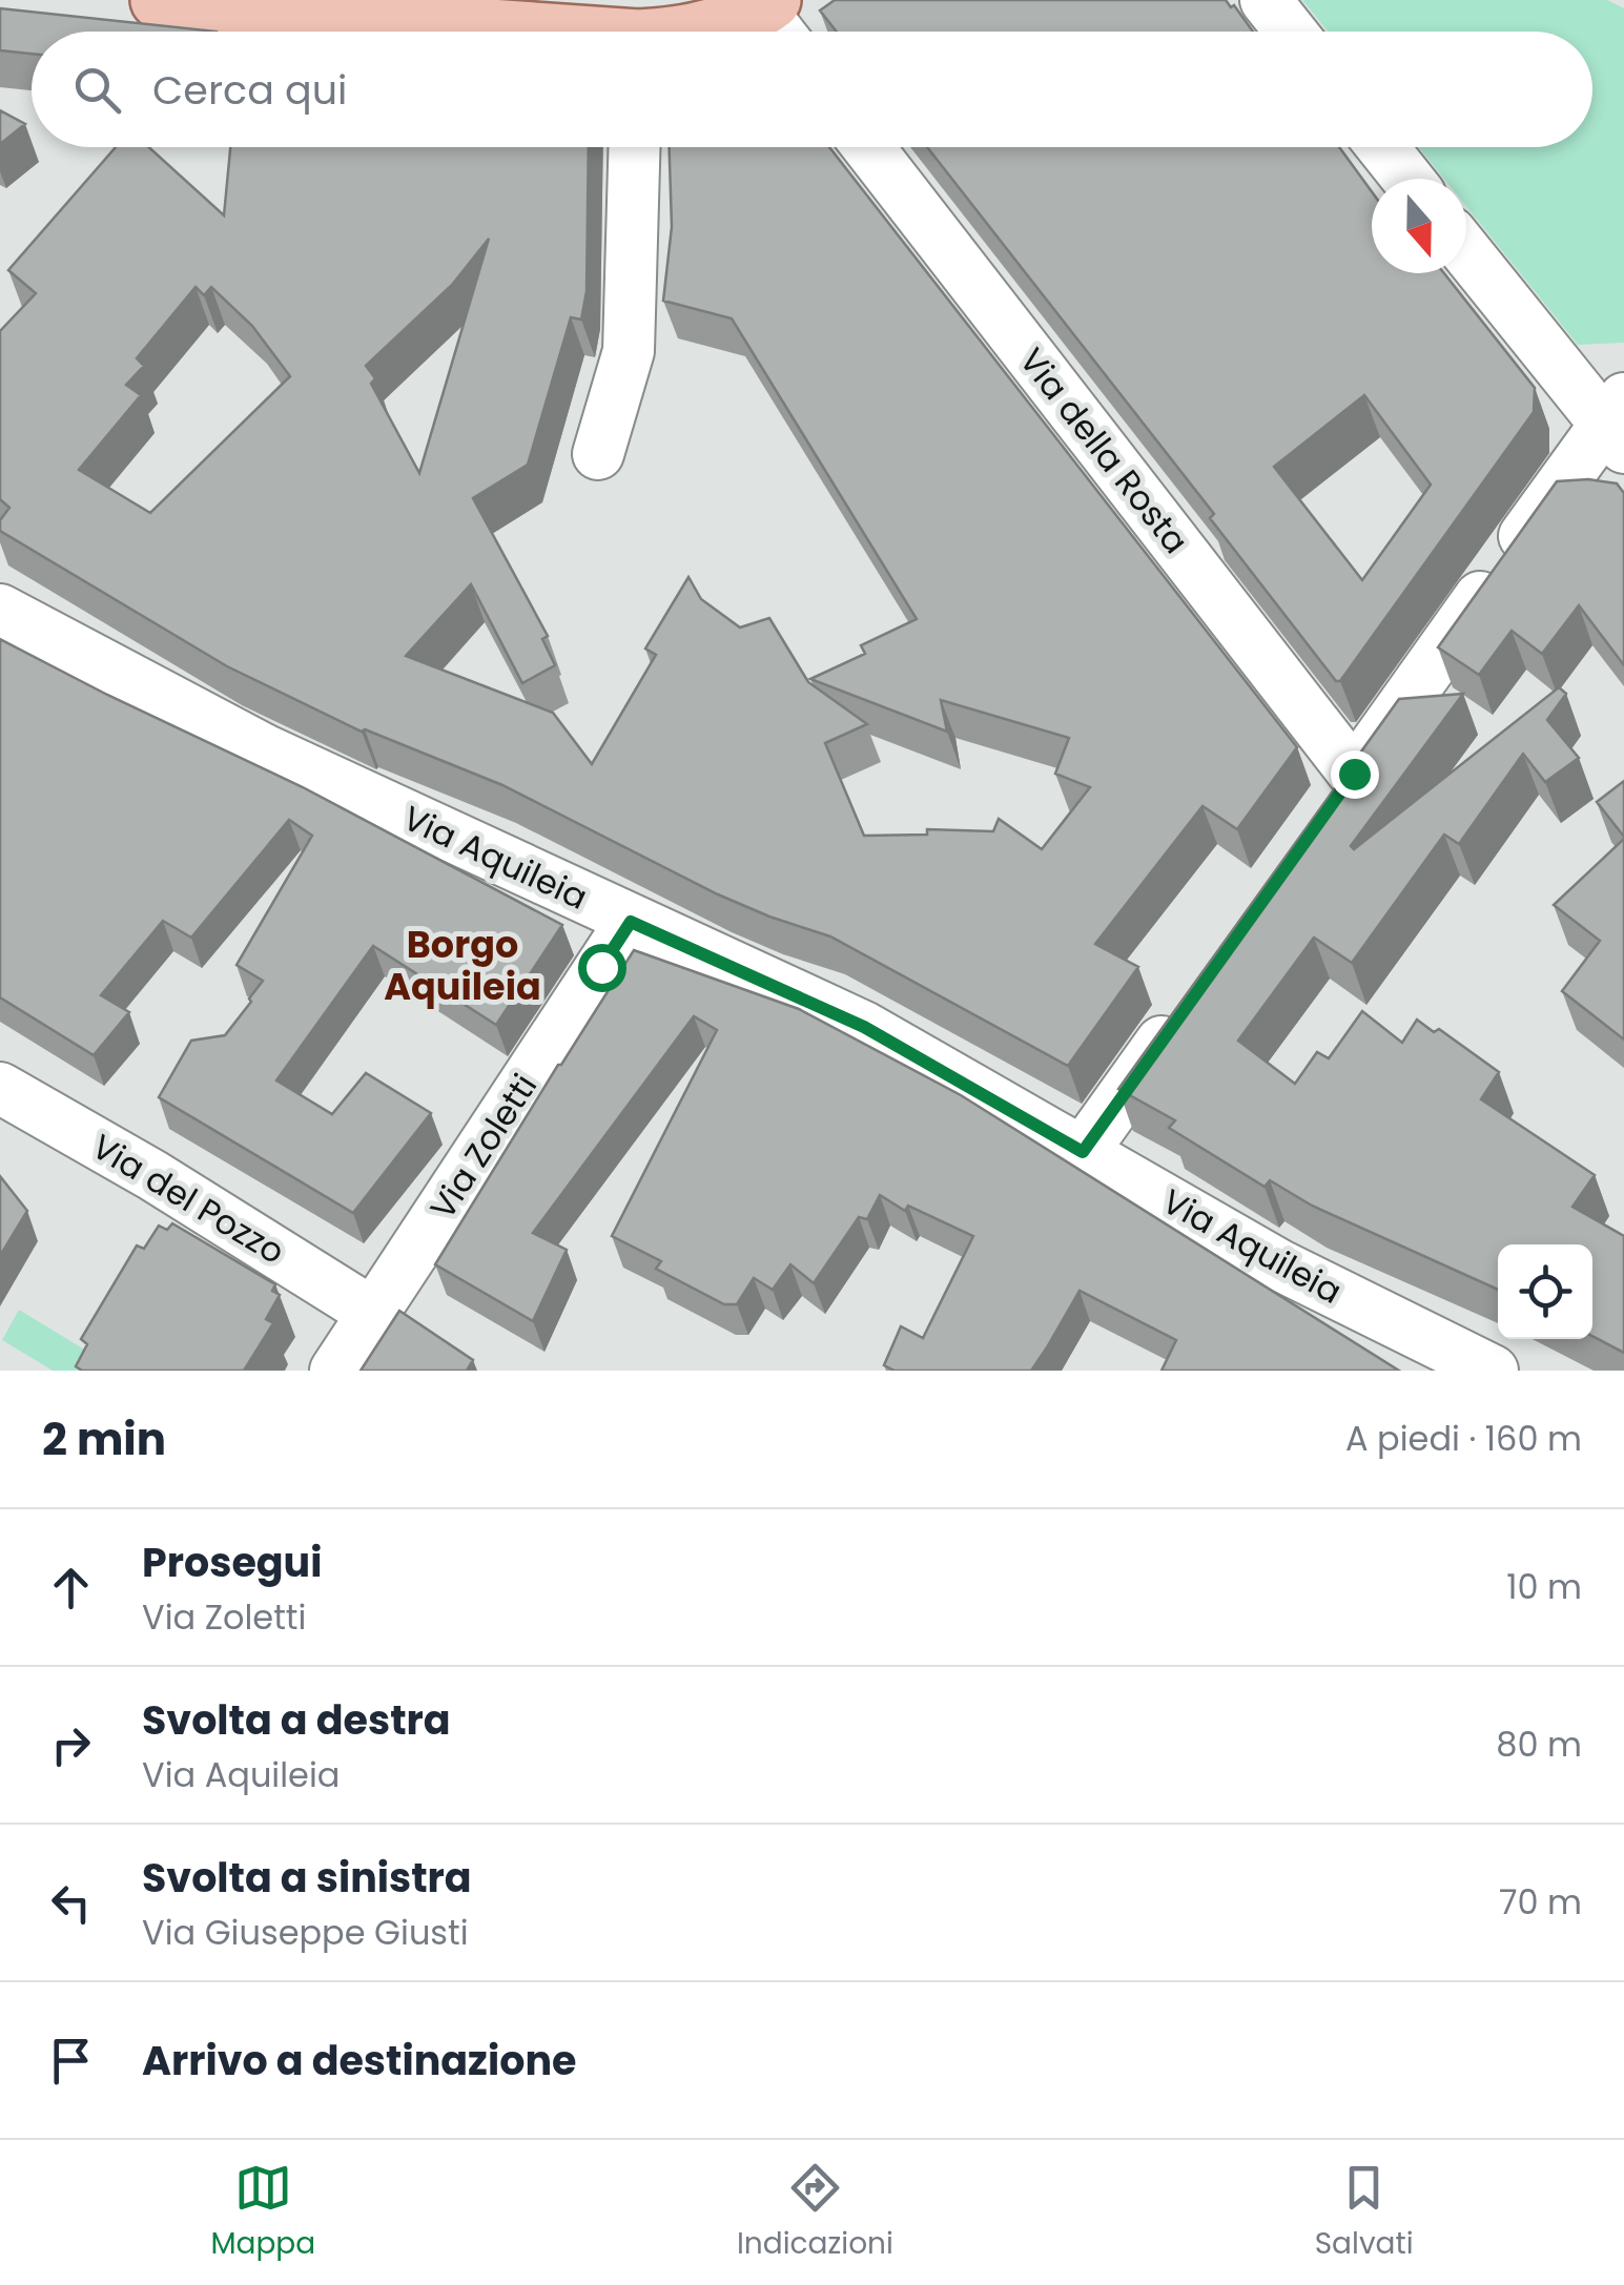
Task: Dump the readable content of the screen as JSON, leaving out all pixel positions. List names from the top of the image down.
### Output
{
  "streets": {
    "street": [
      "Via della Rosta",
      "Via Aquileia",
      "Via Zoletti",
      "Via del Pozzo"
    ]
  },
  "crossings": [
    ["Via Aquileia", "Via Zoletti"],
    ["Via Zoletti", "Via del Pozzo"]
  ],
  "districts": ["Borgo Aquileia"],
  "north": "bottom",
  "page": {
    "search": "Cerca qui",
    "heading": ["2 min", "A piedi · 160 m"],
    "list": [
      ["Prosegui", "Via Zoletti", "10 m"],
      ["Svolta a destra", "Via Aquileia", "80 m"],
      ["Svolta a sinistra", "Via Giuseppe Giusti", "70 m"],
      "Arrivo a destinazione"
    ],
    "nav": ["Mappa", "Indicazioni", "Salvati"]
  }
}
